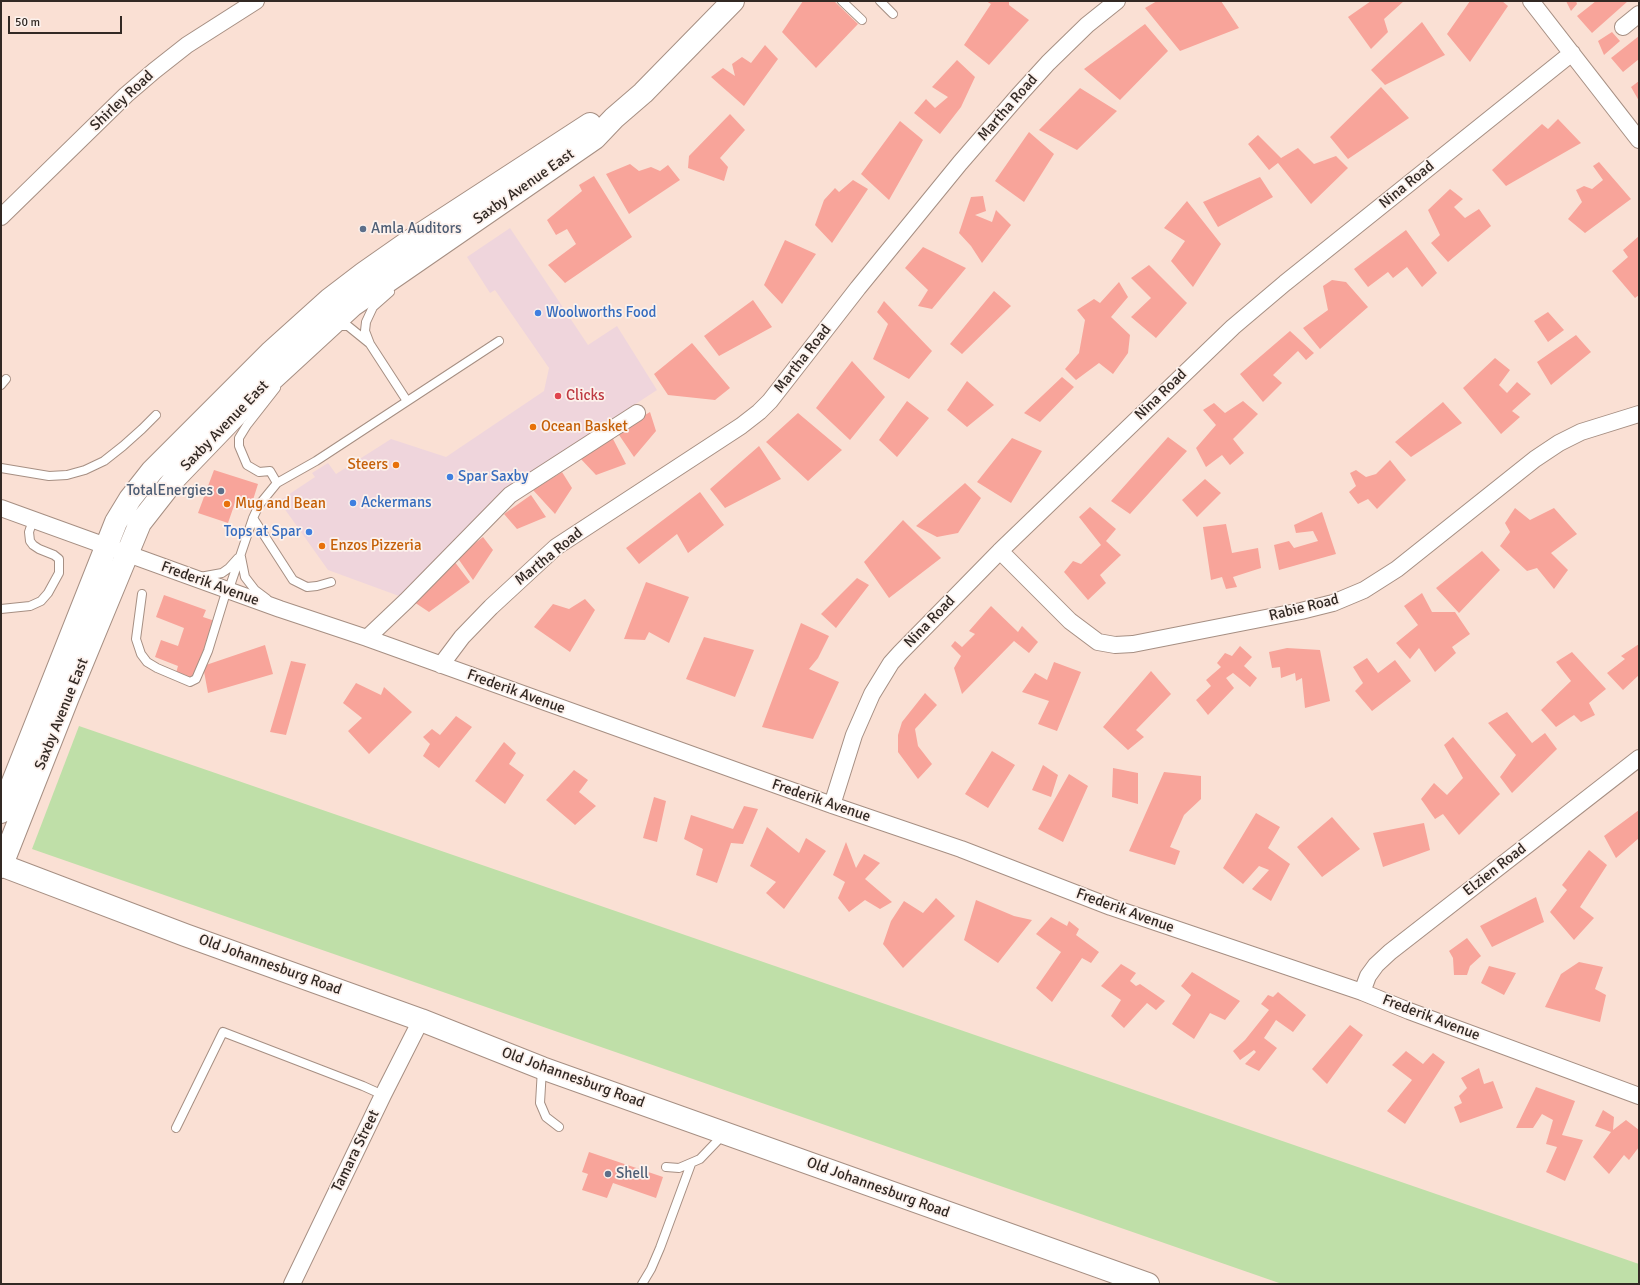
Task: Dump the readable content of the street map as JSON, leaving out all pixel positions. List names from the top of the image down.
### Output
{
  "streets": {
    "street": [
      "Shirley Road",
      "Martha Road",
      "Nina Road",
      "Saxby Avenue East",
      "Frederik Avenue",
      "Rabie Road",
      "Elzien Road",
      "Old Johannesburg Road",
      "Tamara Street"
    ]
  },
  "crossings": [
    ["Martha Road", "Frederik Avenue"],
    ["Nina Road", "Frederik Avenue"],
    ["Nina Road", "Rabie Road"],
    ["Saxby Avenue East", "Frederik Avenue"],
    ["Saxby Avenue East", "Old Johannesburg Road"],
    ["Frederik Avenue", "Elzien Road"],
    ["Old Johannesburg Road", "Tamara Street"]
  ],
  "places": [
    "Amla Auditors",
    "Woolworths Food",
    "Clicks",
    "Ocean Basket",
    "Steers",
    "Spar Saxby",
    "TotalEnergies",
    "Ackermans",
    "Mug and Bean",
    "Tops at Spar",
    "Enzos Pizzeria",
    "Shell"
  ],
  "scale_bar": "50 m"
}
